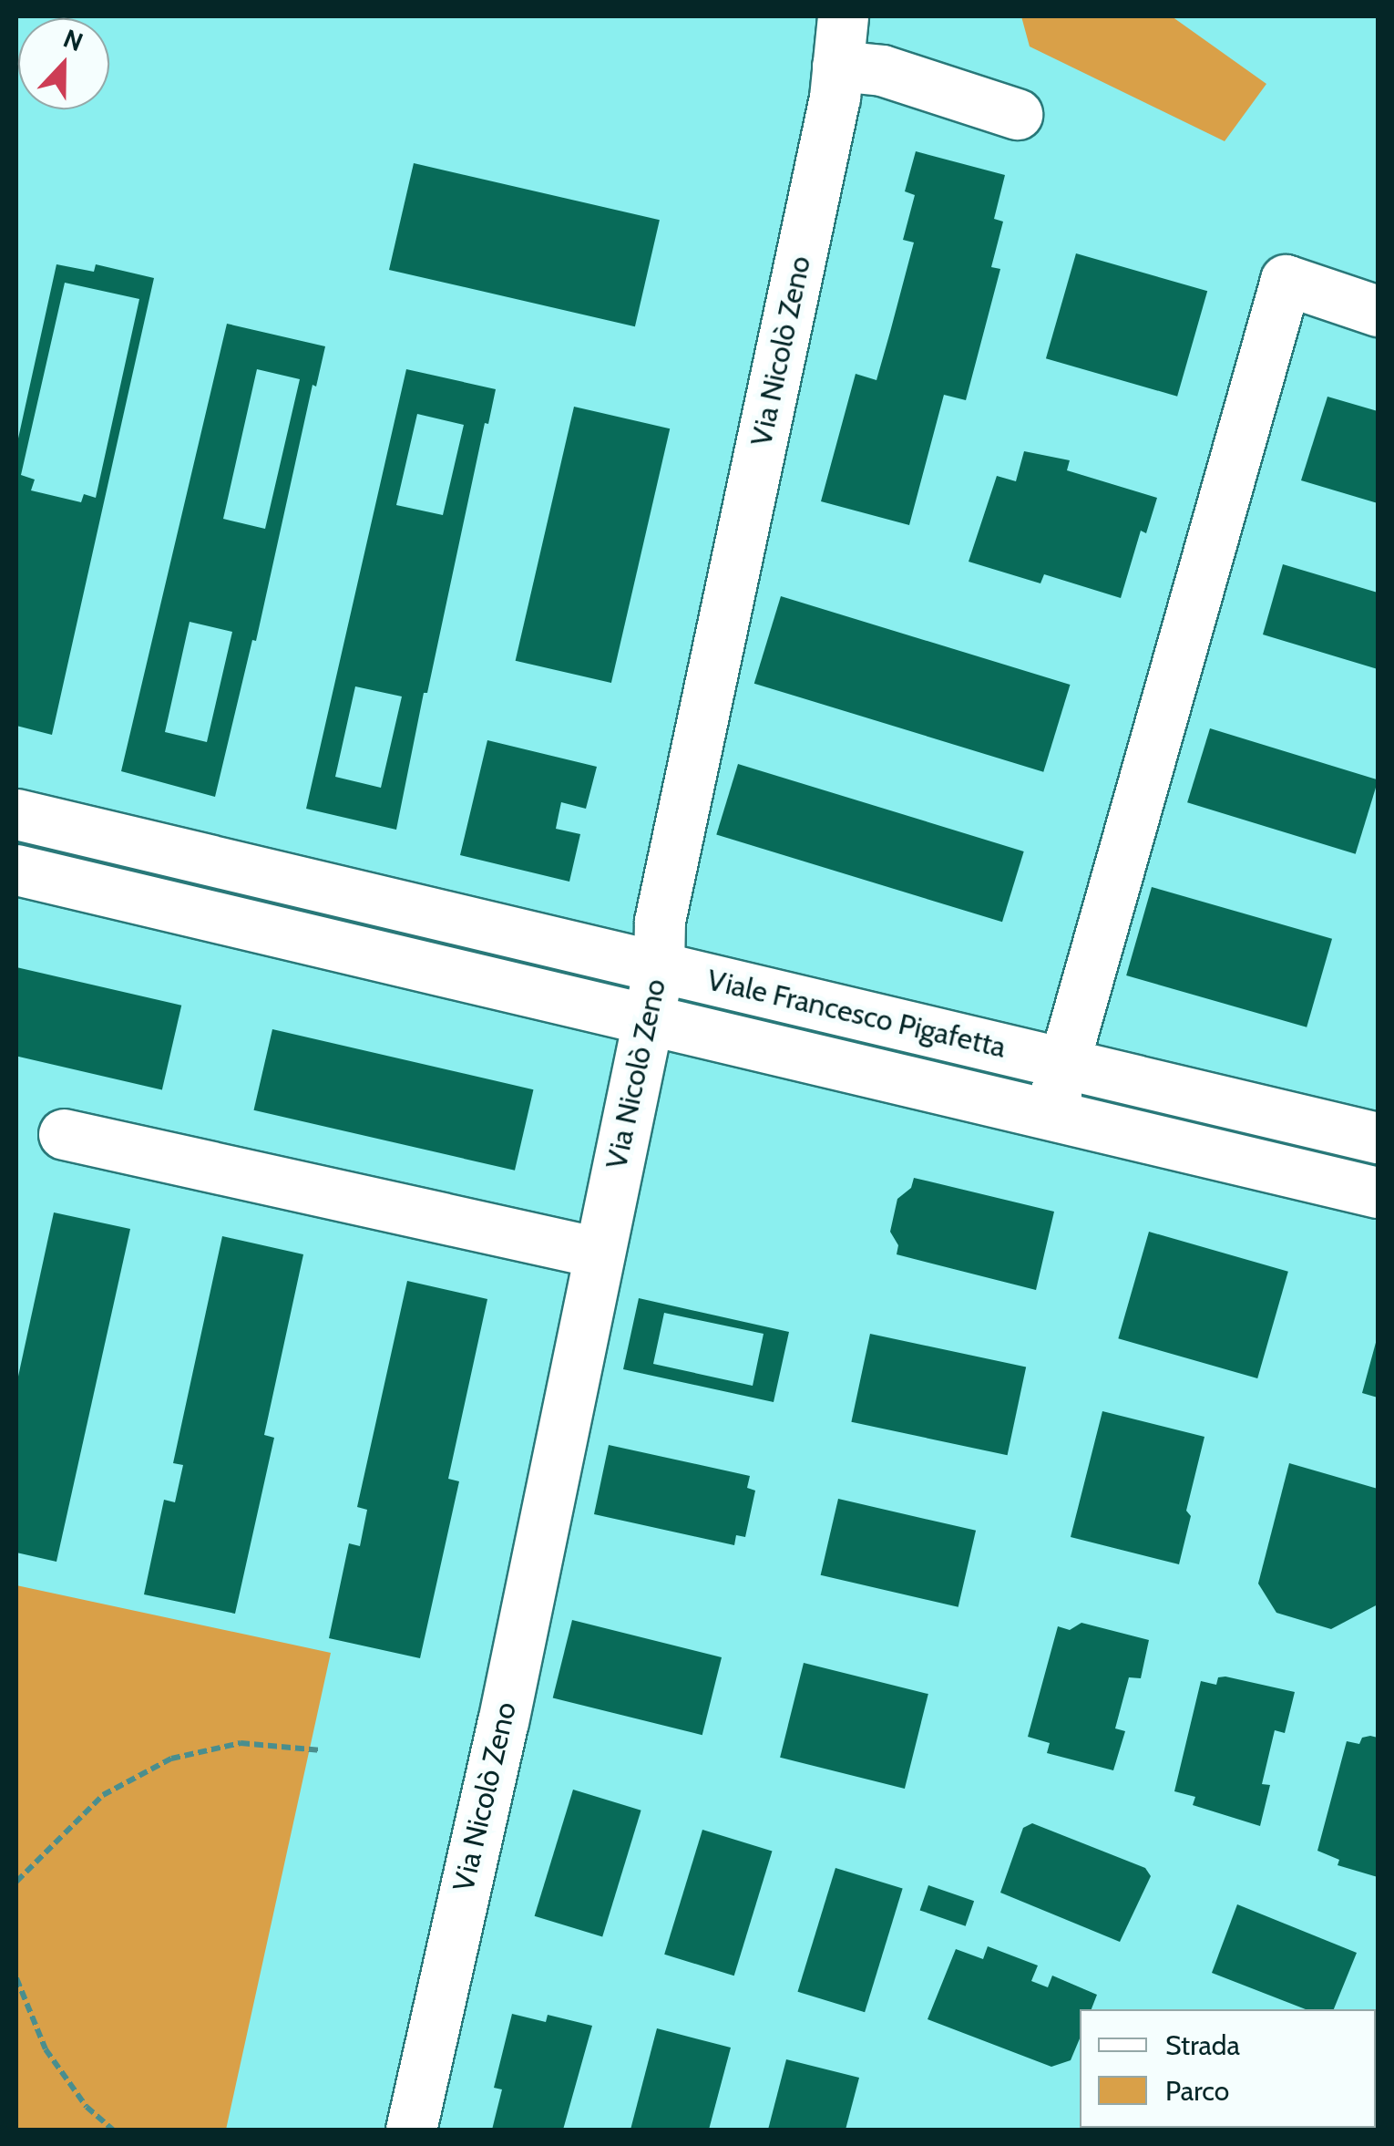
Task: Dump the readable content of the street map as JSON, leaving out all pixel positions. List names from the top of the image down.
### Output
{
  "streets": {
    "street": ["Via Nicolò Zeno", "Viale Francesco Pigafetta"]
  },
  "crossings": [
    ["Via Nicolò Zeno", "Viale Francesco Pigafetta"]
  ],
  "legend": ["Strada", "Parco"],
  "north": "top"
}
